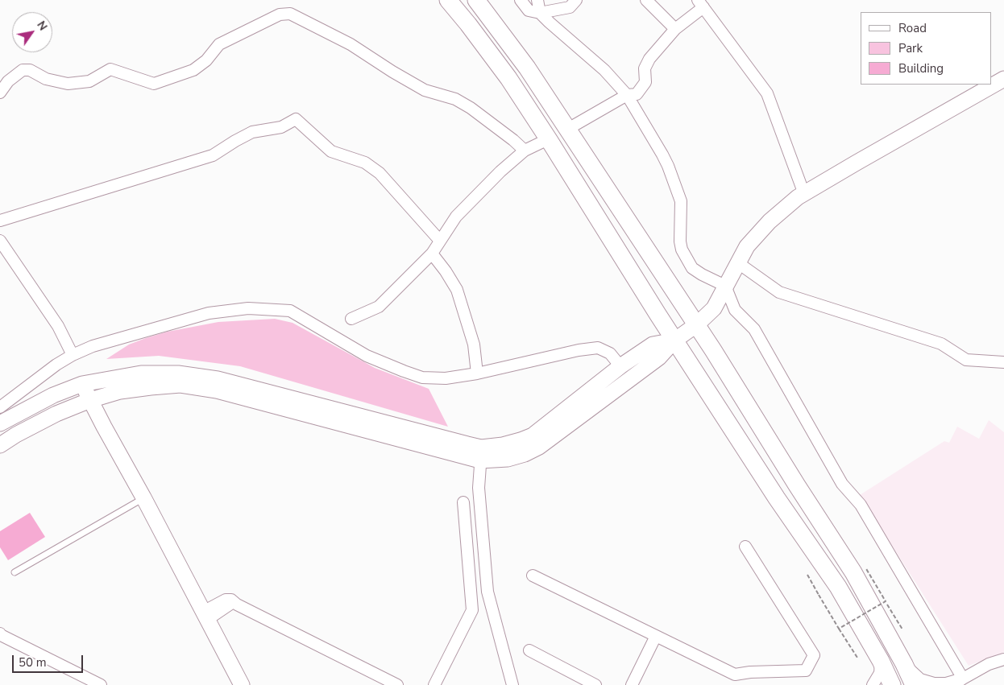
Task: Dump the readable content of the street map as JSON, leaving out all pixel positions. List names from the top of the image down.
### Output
{
  "legend": ["Road", "Park", "Building"],
  "scale_bar": "50 m",
  "north": "top right"
}
